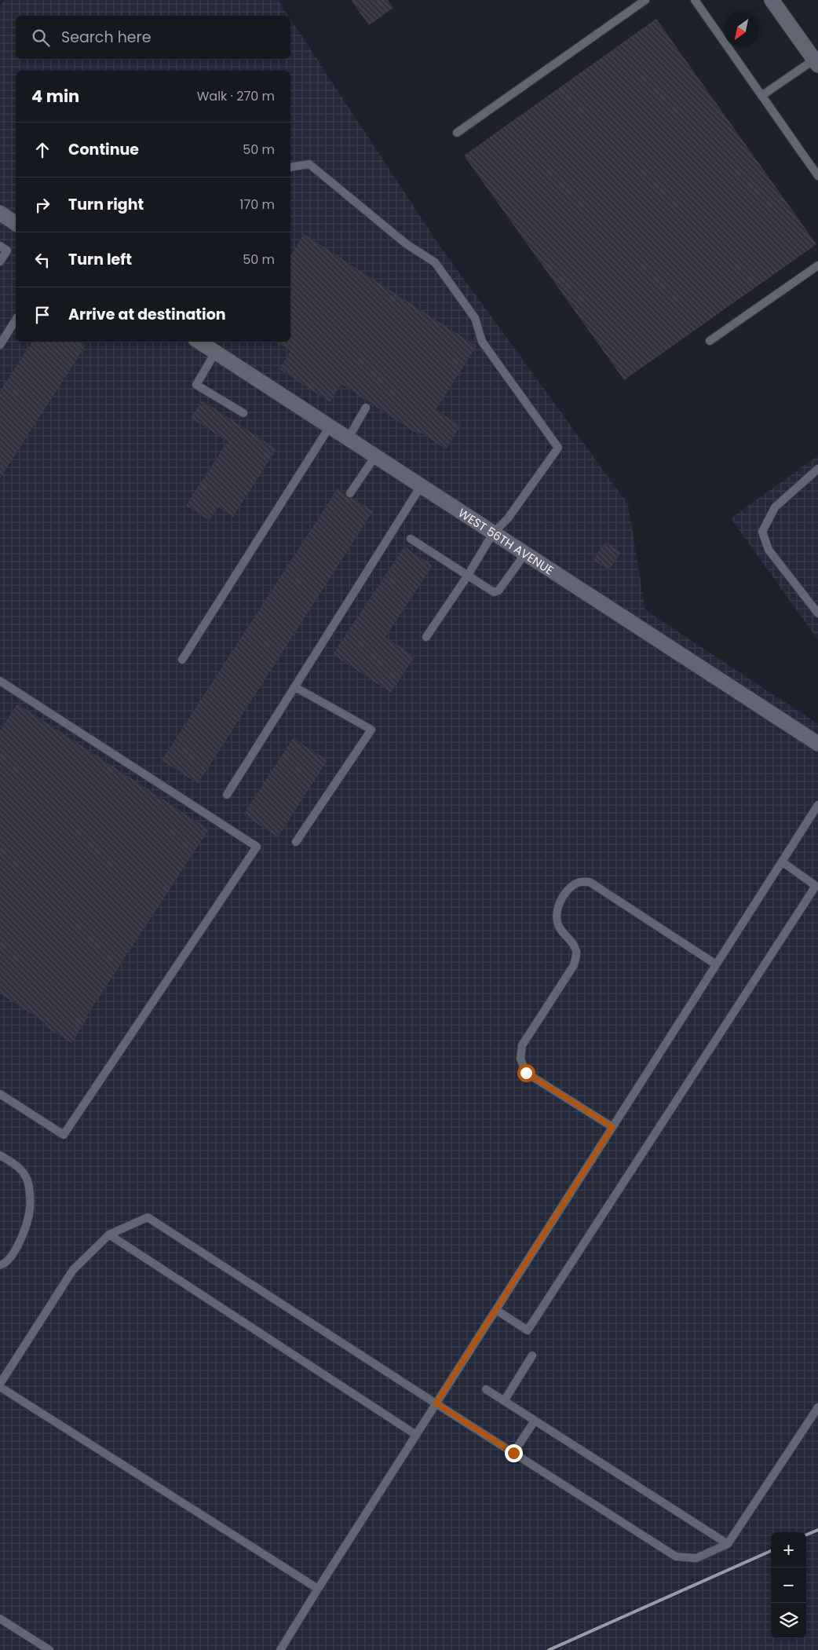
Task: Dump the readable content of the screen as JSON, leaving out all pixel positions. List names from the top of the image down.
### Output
{
  "streets": {
    "street": ["WEST 56TH AVENUE"]
  },
  "north": "bottom left",
  "page": {
    "search": "Search here",
    "heading": ["4 min", "Walk · 270 m"],
    "list": [
      ["Continue", "50 m"],
      ["Turn right", "170 m"],
      ["Turn left", "50 m"],
      "Arrive at destination"
    ],
    "map_buttons": ["+", "−"]
  }
}
